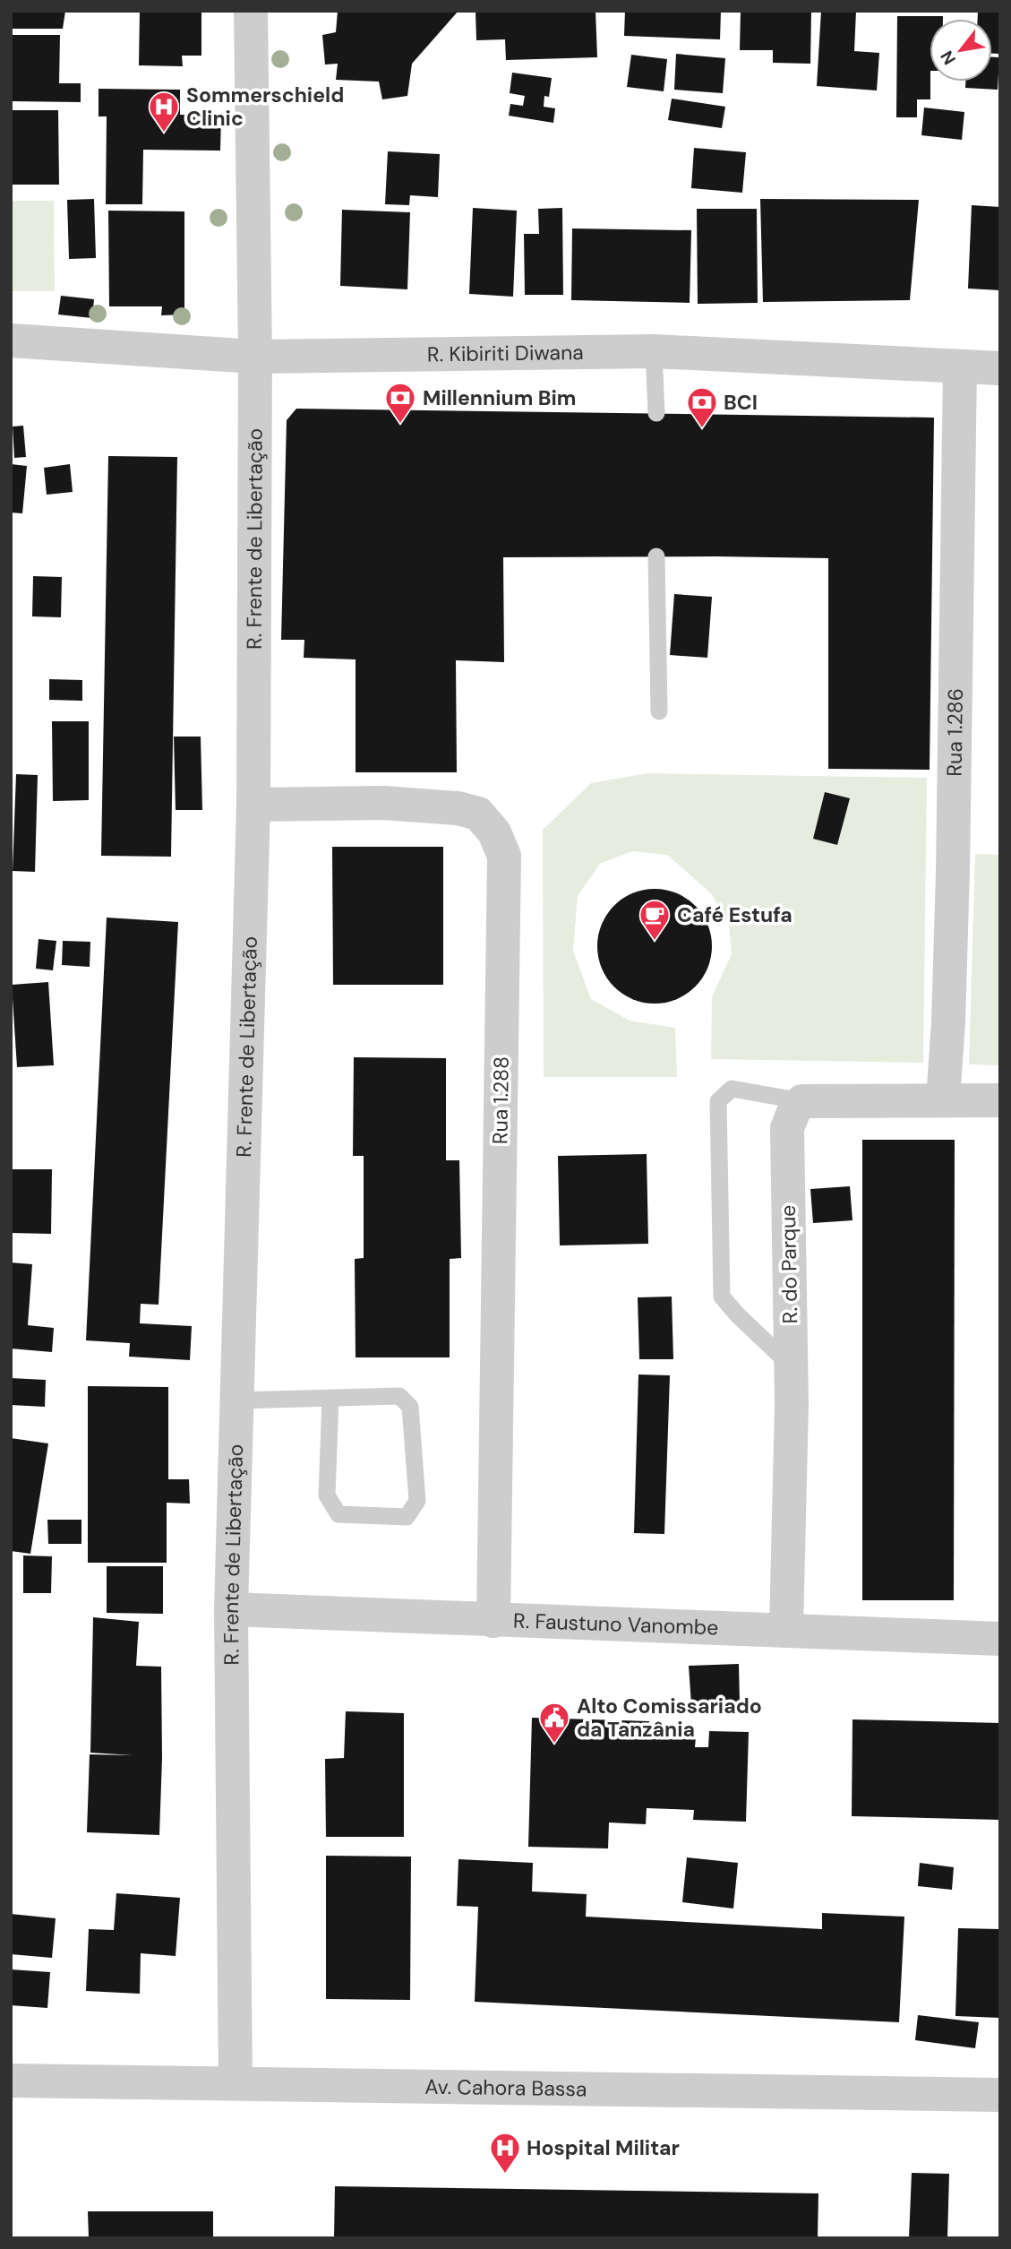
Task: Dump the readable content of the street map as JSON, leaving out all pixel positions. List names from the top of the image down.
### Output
{
  "streets": {
    "street": [
      "R. Kibiriti Diwana",
      "R. Frente de Libertação",
      "Rua 1.286",
      "Rua 1.288",
      "R. do Parque",
      "R. Faustuno Vanombe",
      "Av. Cahora Bassa"
    ]
  },
  "crossings": [
    ["R. Kibiriti Diwana", "R. Frente de Libertação"],
    ["R. Kibiriti Diwana", "Rua 1.286"],
    ["R. Frente de Libertação", "Rua 1.288"],
    ["R. Frente de Libertação", "R. Faustuno Vanombe"],
    ["R. Frente de Libertação", "Av. Cahora Bassa"],
    ["Rua 1.288", "R. Faustuno Vanombe"],
    ["R. do Parque", "R. Faustuno Vanombe"]
  ],
  "places": {
    "hospital": ["Sommerschield Clinic", "Hospital Militar"],
    "bank": ["Millennium Bim", "BCI"],
    "cafe": ["Café Estufa"],
    "public building": ["Alto Comissariado da Tanzânia"]
  },
  "north": "bottom left"
}
